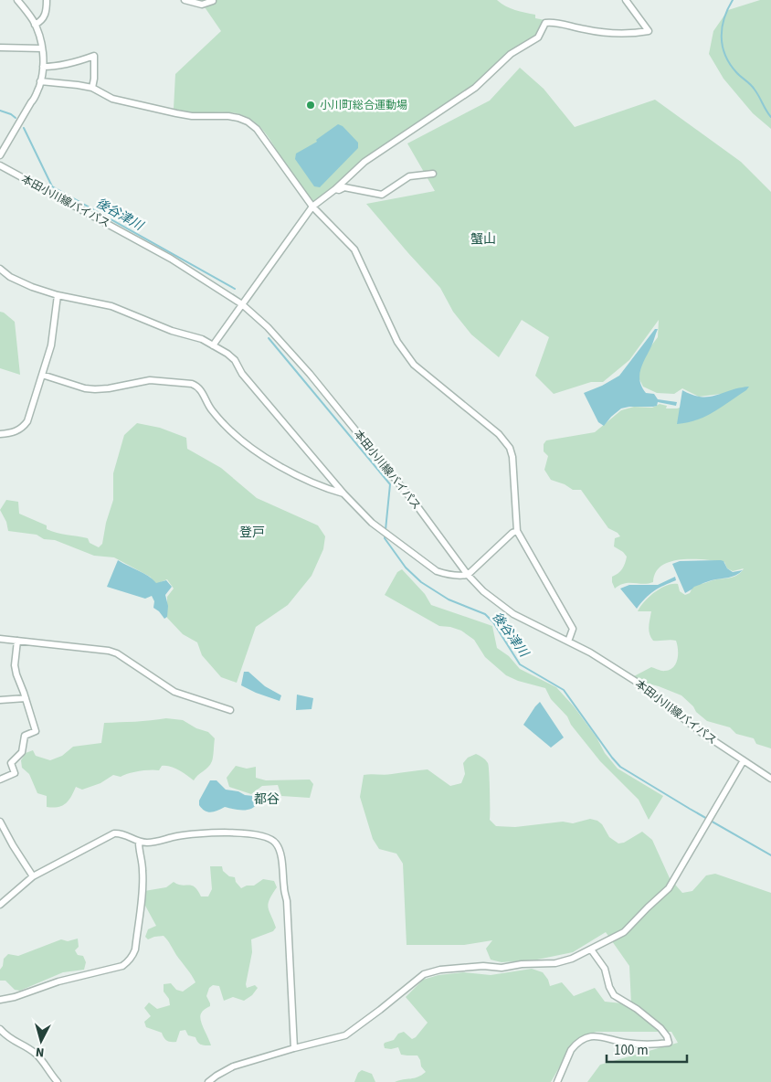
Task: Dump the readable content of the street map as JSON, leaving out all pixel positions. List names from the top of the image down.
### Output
{
  "streets": {
    "street": ["本田小川線バイパス"]
  },
  "districts": ["蟹山", "登戸", "都谷"],
  "water": ["後谷津川"],
  "places": ["小川町総合運動場"],
  "scale_bar": "100 m",
  "north": "bottom"
}
